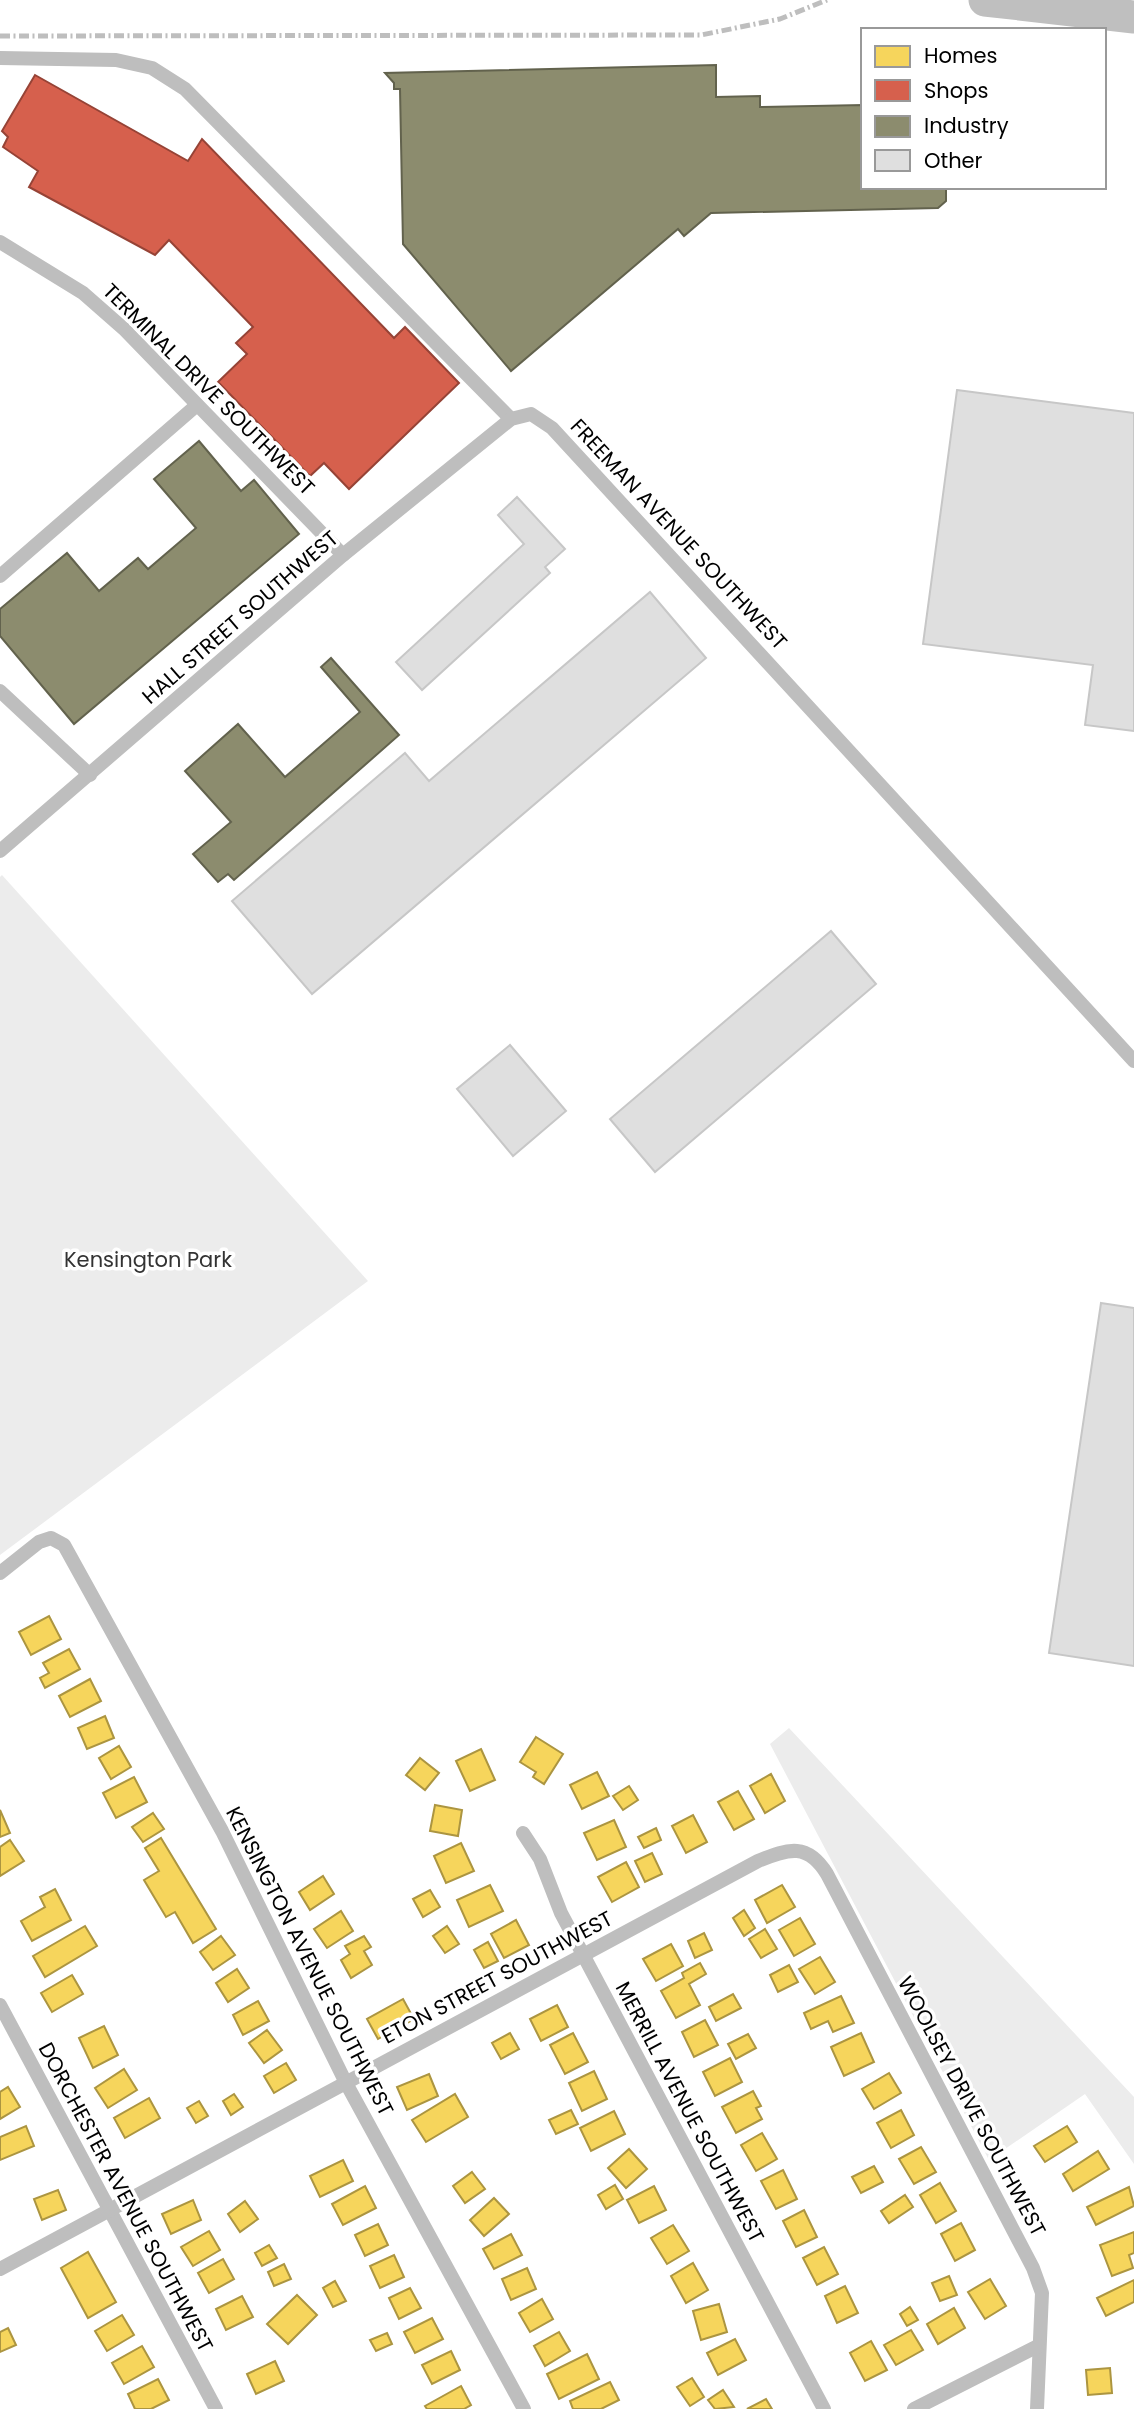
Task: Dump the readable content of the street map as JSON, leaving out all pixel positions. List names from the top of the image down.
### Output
{
  "streets": {
    "street": [
      "TERMINAL DRIVE SOUTHWEST",
      "FREEMAN AVENUE SOUTHWEST",
      "HALL STREET SOUTHWEST",
      "KENSINGTON AVENUE SOUTHWEST",
      "ETON STREET SOUTHWEST",
      "WOOLSEY DRIVE SOUTHWEST",
      "MERRILL AVENUE SOUTHWEST",
      "DORCHESTER AVENUE SOUTHWEST"
    ]
  },
  "crossings": [
    ["TERMINAL DRIVE SOUTHWEST", "HALL STREET SOUTHWEST"],
    ["FREEMAN AVENUE SOUTHWEST", "HALL STREET SOUTHWEST"],
    ["KENSINGTON AVENUE SOUTHWEST", "ETON STREET SOUTHWEST"],
    ["ETON STREET SOUTHWEST", "WOOLSEY DRIVE SOUTHWEST"],
    ["ETON STREET SOUTHWEST", "MERRILL AVENUE SOUTHWEST"],
    ["ETON STREET SOUTHWEST", "DORCHESTER AVENUE SOUTHWEST"]
  ],
  "parks": ["Kensington Park"],
  "legend": [
    "Homes",
    "Shops",
    "Industry",
    "Other"
  ]
}
